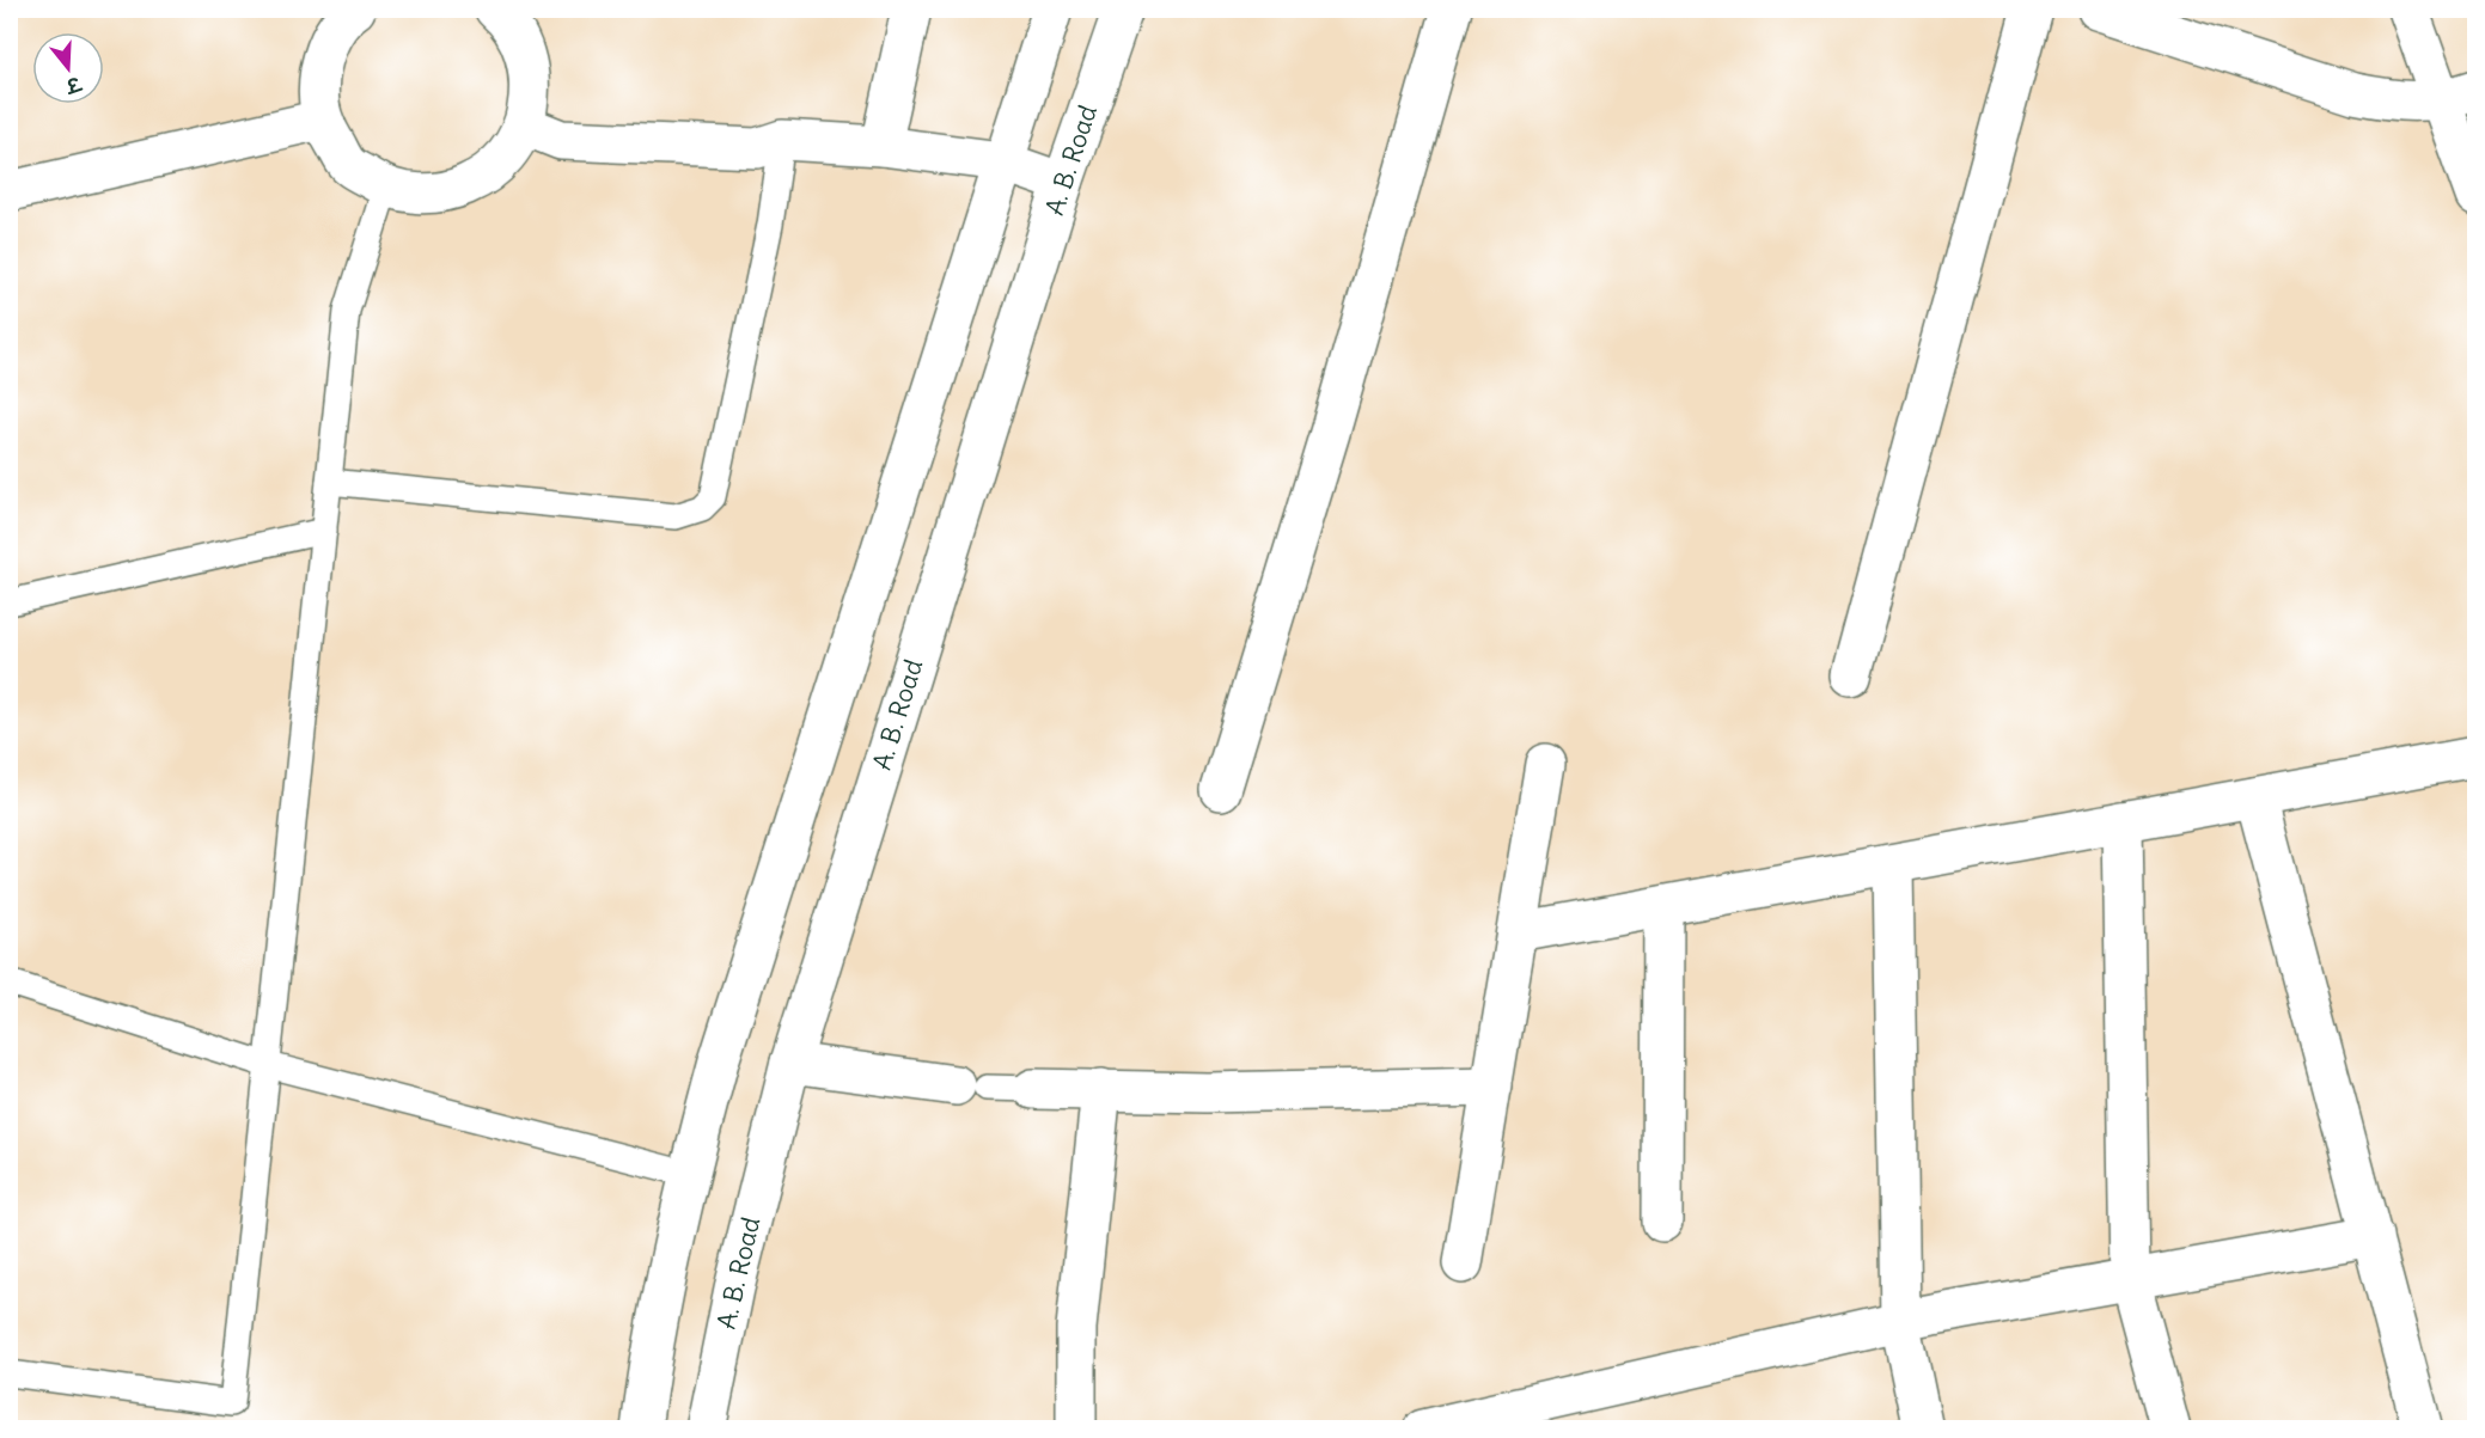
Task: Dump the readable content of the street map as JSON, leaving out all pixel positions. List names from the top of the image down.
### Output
{
  "streets": {
    "street": ["A. B. Road"]
  },
  "north": "bottom"
}
